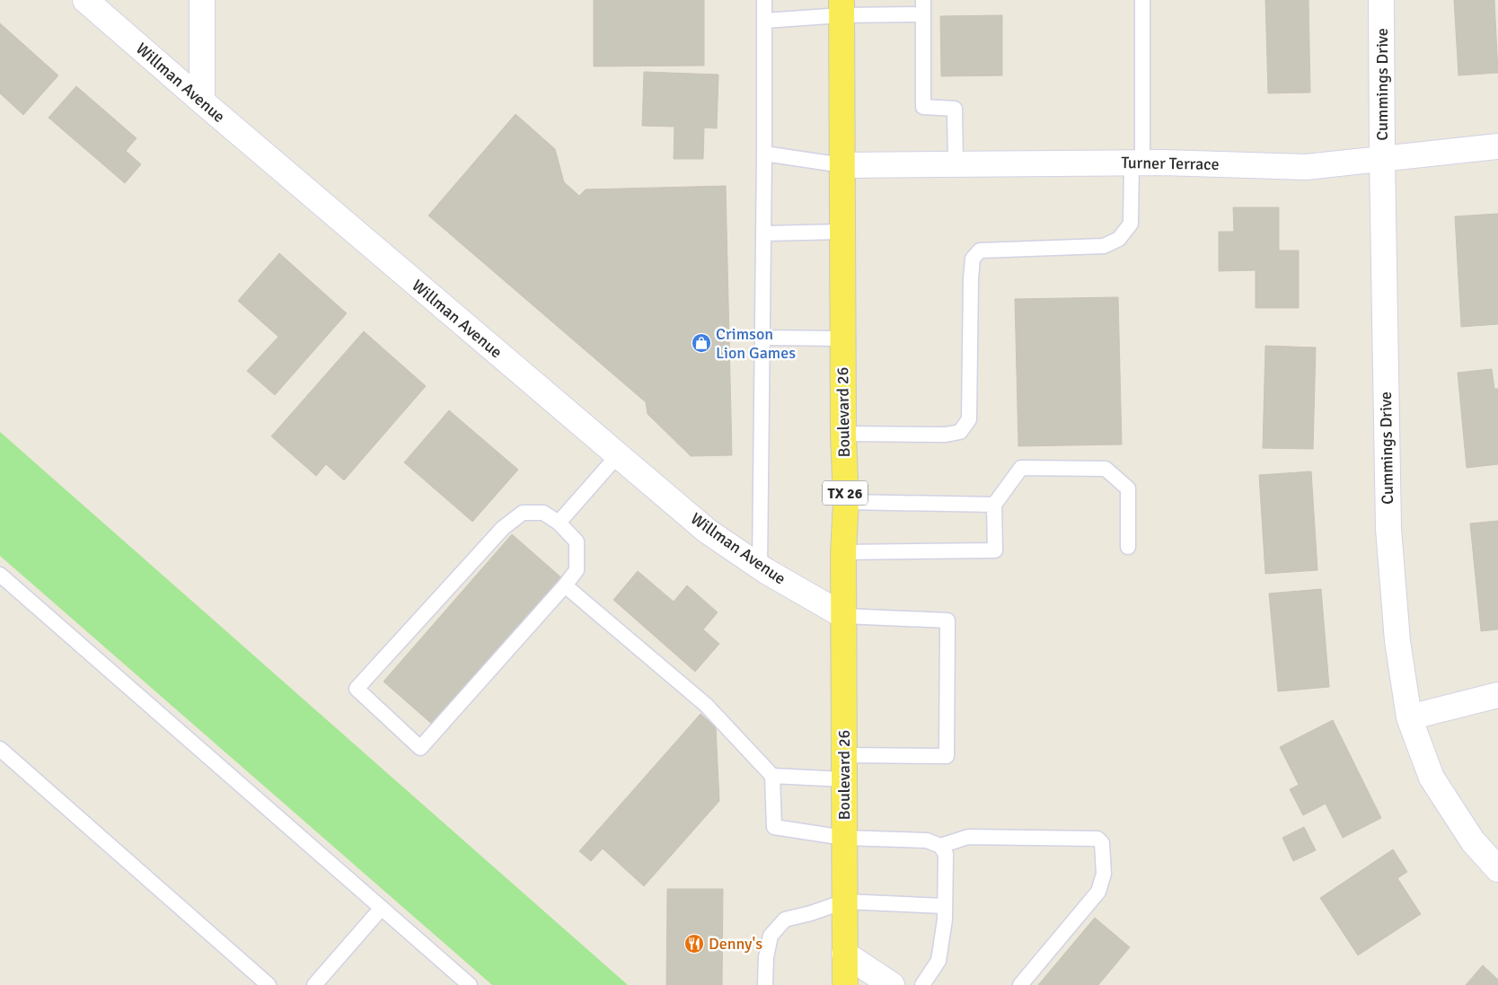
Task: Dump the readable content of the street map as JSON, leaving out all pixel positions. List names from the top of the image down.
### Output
{
  "streets": {
    "main road": ["Boulevard 26", "TX 26"],
    "street": ["Willman Avenue", "Cummings Drive", "Turner Terrace"]
  },
  "crossings": [
    ["Willman Avenue", "Boulevard 26"],
    ["Cummings Drive", "Turner Terrace"],
    ["Turner Terrace", "Boulevard 26"]
  ],
  "places": {
    "shop": ["Crimson Lion Games"],
    "restaurant": ["Denny's"]
  }
}
